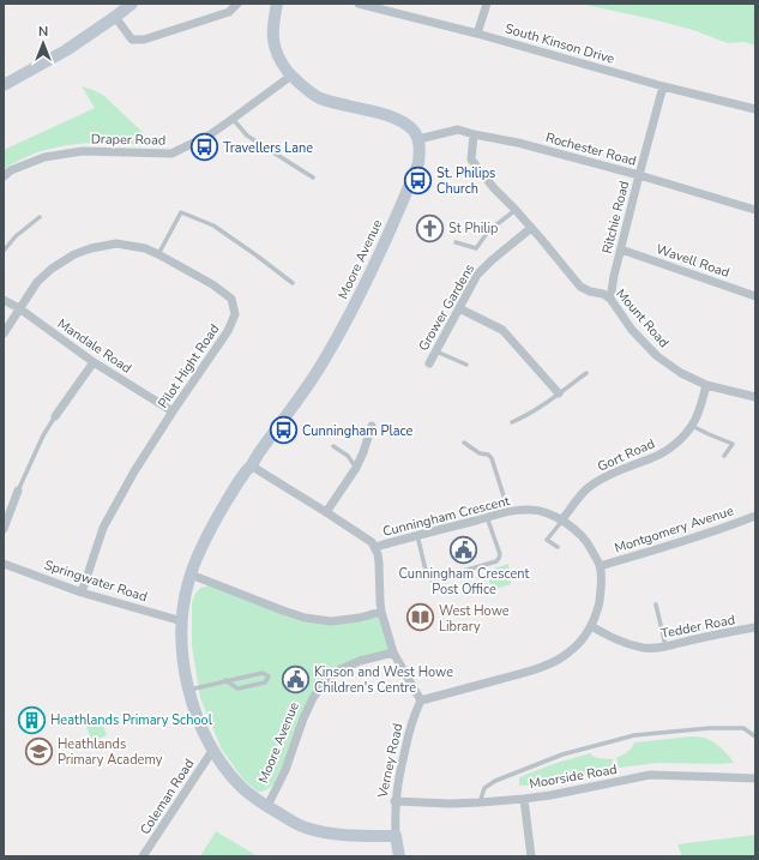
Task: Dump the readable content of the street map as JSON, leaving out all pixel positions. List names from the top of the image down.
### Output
{
  "streets": {
    "street": [
      "South Kinson Drive",
      "Draper Road",
      "Rochester Road",
      "Ritchie Road",
      "Moore Avenue",
      "Wavell Road",
      "Grower Gardens",
      "Mount Road",
      "Mandale Road",
      "Pilot Hight Road",
      "Gort Road",
      "Cunningham Crescent",
      "Montgomery Avenue",
      "Springwater Road",
      "Tedder Road",
      "Verney Road",
      "Moorside Road",
      "Coleman Road"
    ]
  },
  "crossings": [
    ["South Kinson Drive", "Ritchie Road"],
    ["Rochester Road", "Ritchie Road"],
    ["Rochester Road", "Moore Avenue"],
    ["Rochester Road", "Mount Road"],
    ["Ritchie Road", "Wavell Road"],
    ["Ritchie Road", "Mount Road"],
    ["Moore Avenue", "Cunningham Crescent"],
    ["Moore Avenue", "Springwater Road"],
    ["Moore Avenue", "Verney Road"],
    ["Moore Avenue", "Coleman Road"],
    ["Grower Gardens", "Mount Road"],
    ["Mount Road", "Gort Road"],
    ["Mandale Road", "Pilot Hight Road"],
    ["Pilot Hight Road", "Springwater Road"],
    ["Gort Road", "Cunningham Crescent"],
    ["Cunningham Crescent", "Montgomery Avenue"],
    ["Cunningham Crescent", "Tedder Road"],
    ["Cunningham Crescent", "Verney Road"],
    ["Verney Road", "Moorside Road"]
  ],
  "places": {
    "bus stop": ["Travellers Lane", "St. Philips Church", "Cunningham Place"],
    "church": ["St Philip"],
    "public building": ["Cunningham Crescent Post Office", "Kinson and West Howe Children's Centre"],
    "library": ["West Howe Library"],
    "building": ["Heathlands Primary School"],
    "school or university": ["Heathlands Primary Academy"]
  },
  "north": "top"
}
